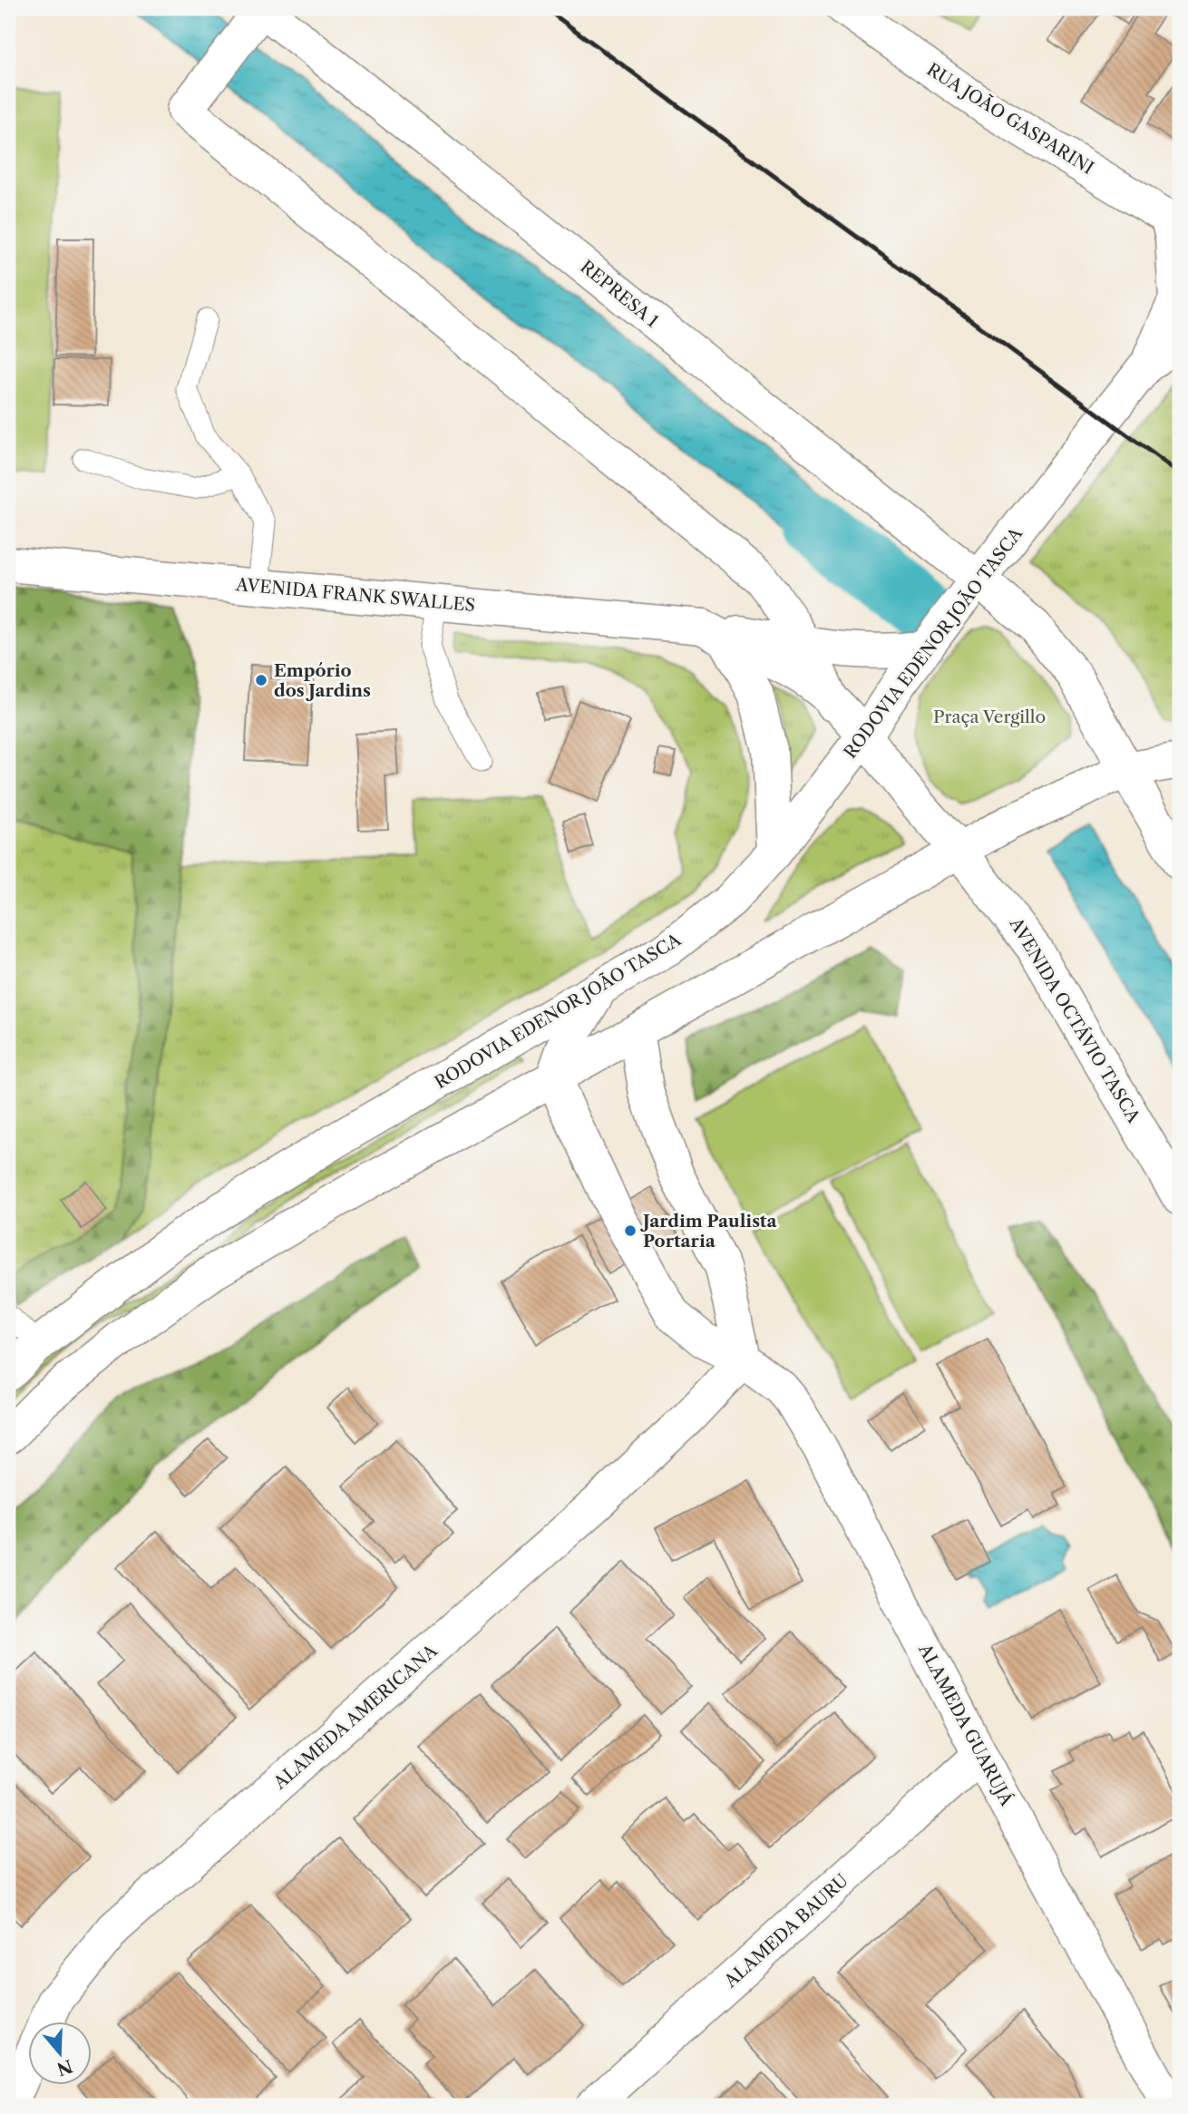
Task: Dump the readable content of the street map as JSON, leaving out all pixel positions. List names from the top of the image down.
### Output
{
  "streets": {
    "street": [
      "RUA JOÃO GASPARINI",
      "REPRESA 1",
      "AVENIDA FRANK SWALLES",
      "RODOVIA EDENOR JOÃO TASCA",
      "AVENIDA OCTÁVIO TASCA",
      "ALAMEDA AMERICANA",
      "ALAMEDA GUARUJÁ",
      "ALAMEDA BAURU"
    ]
  },
  "crossings": [
    ["REPRESA 1", "RODOVIA EDENOR JOÃO TASCA"],
    ["AVENIDA FRANK SWALLES", "AVENIDA OCTÁVIO TASCA"],
    ["RODOVIA EDENOR JOÃO TASCA", "AVENIDA OCTÁVIO TASCA"],
    ["ALAMEDA AMERICANA", "ALAMEDA GUARUJÁ"],
    ["ALAMEDA GUARUJÁ", "ALAMEDA BAURU"]
  ],
  "parks": ["Praça Vergillo"],
  "places": ["Empório dos Jardins", "Jardim Paulista Portaria"],
  "north": "bottom"
}
